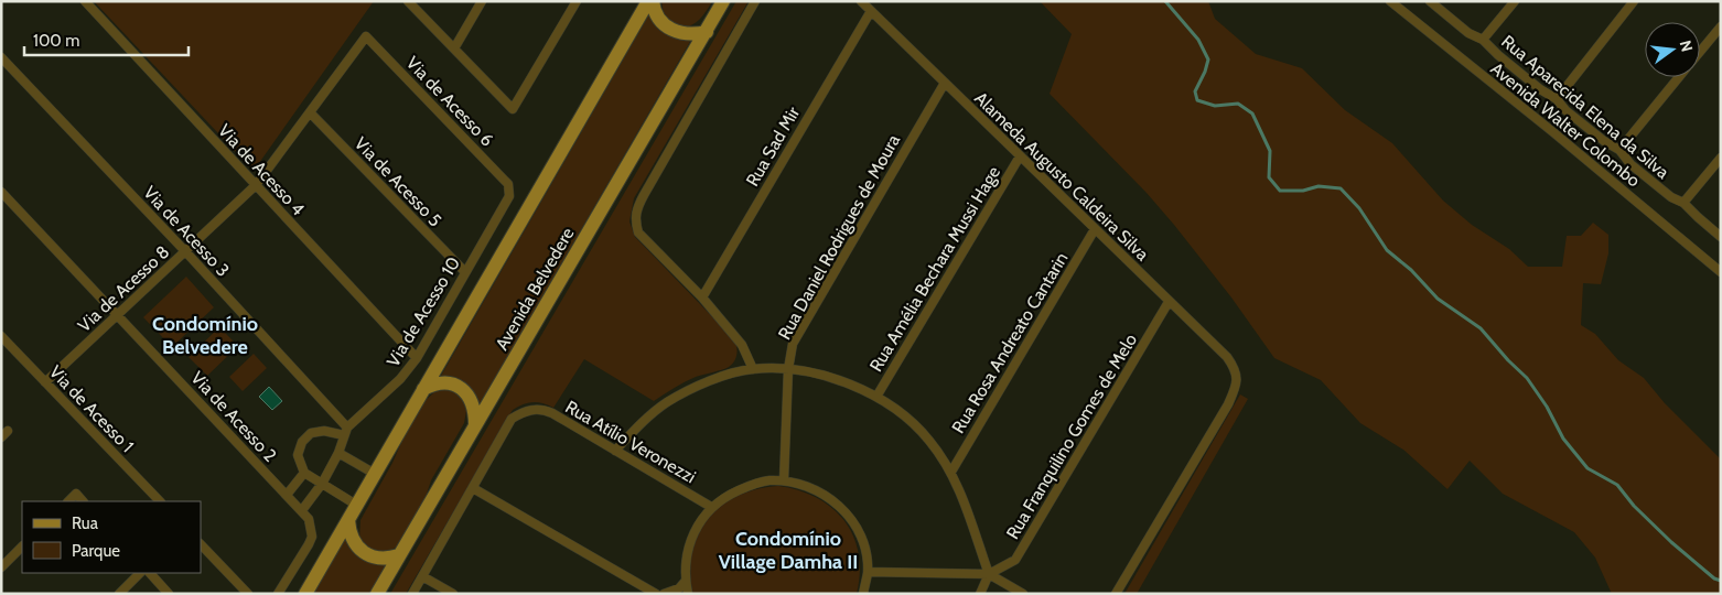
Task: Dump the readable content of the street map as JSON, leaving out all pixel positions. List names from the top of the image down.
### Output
{
  "streets": {
    "main road": ["Avenida Belvedere"],
    "street": [
      "Via de Acesso 6",
      "Rua Aparecida Elena da Silva",
      "Avenida Walter Colombo",
      "Rua Sad Mir",
      "Via de Acesso 4",
      "Alameda Augusto Caldeira Silva",
      "Via de Acesso 5",
      "Via de Acesso 3",
      "Rua Daniel Rodrigues de Moura",
      "Rua Amélia Bechara Mussi Hage",
      "Via de Acesso 8",
      "Via de Acesso 10",
      "Rua Rosa Andreato Cantarin",
      "Via de Acesso 1",
      "Via de Acesso 2",
      "Rua Franquilino Gomes de Melo",
      "Rua Atílio Veronezzi"
    ]
  },
  "crossings": [
    ["Via de Acesso 6", "Via de Acesso 8"],
    ["Via de Acesso 6", "Via de Acesso 10"],
    ["Rua Sad Mir", "Alameda Augusto Caldeira Silva"],
    ["Via de Acesso 4", "Via de Acesso 8"],
    ["Via de Acesso 4", "Via de Acesso 10"],
    ["Alameda Augusto Caldeira Silva", "Rua Daniel Rodrigues de Moura"],
    ["Alameda Augusto Caldeira Silva", "Rua Amélia Bechara Mussi Hage"],
    ["Alameda Augusto Caldeira Silva", "Rua Rosa Andreato Cantarin"],
    ["Alameda Augusto Caldeira Silva", "Rua Franquilino Gomes de Melo"],
    ["Via de Acesso 5", "Via de Acesso 8"],
    ["Via de Acesso 5", "Via de Acesso 10"],
    ["Via de Acesso 3", "Via de Acesso 8"],
    ["Via de Acesso 3", "Via de Acesso 10"],
    ["Via de Acesso 8", "Via de Acesso 1"],
    ["Via de Acesso 8", "Via de Acesso 2"],
    ["Via de Acesso 10", "Via de Acesso 2"]
  ],
  "districts": ["Condomínio Belvedere", "Condomínio Village Damha II"],
  "legend": ["Rua", "Parque"],
  "scale_bar": "100 m",
  "north": "right"
}
